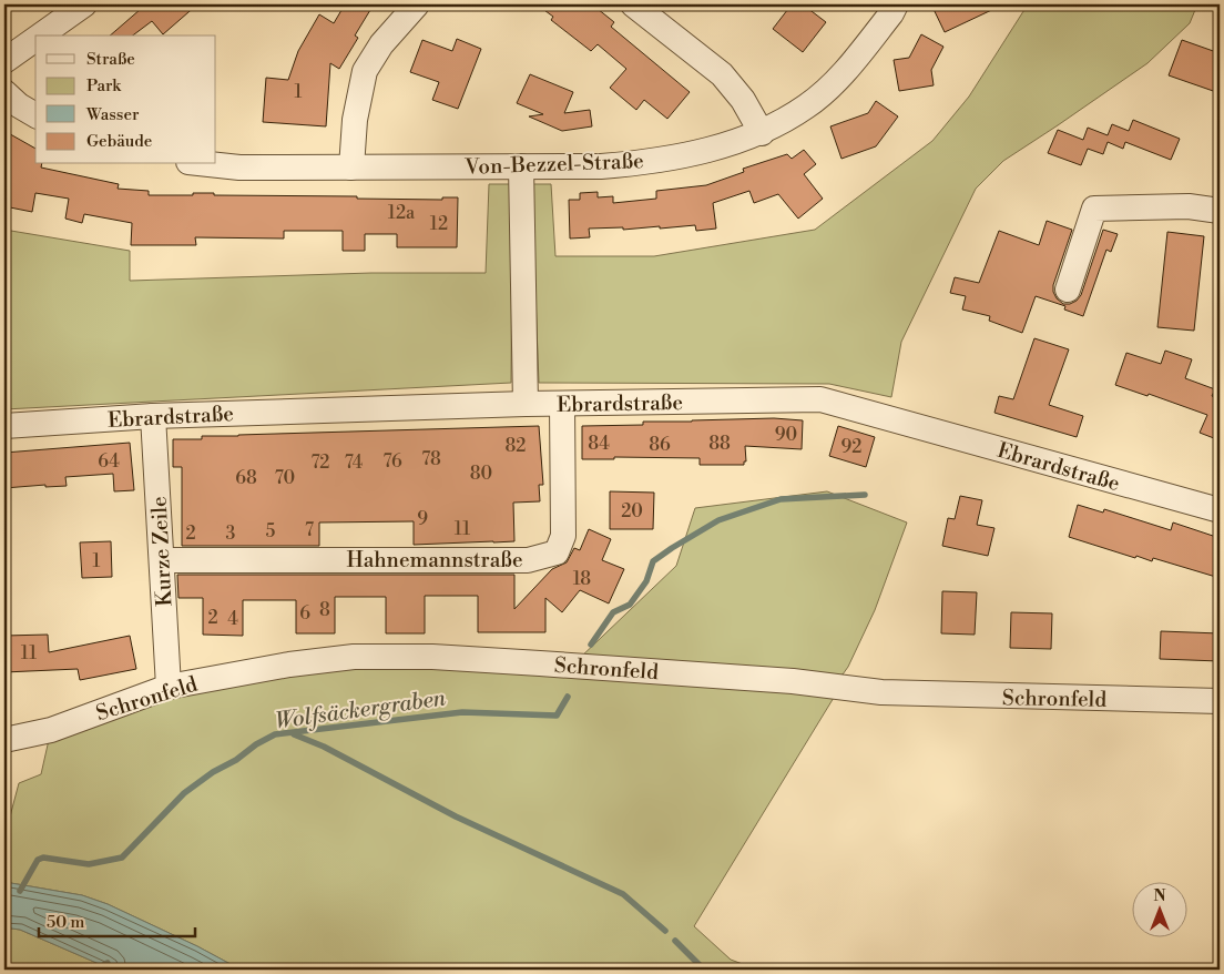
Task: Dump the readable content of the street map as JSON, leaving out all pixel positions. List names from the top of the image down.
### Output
{
  "streets": {
    "street": [
      "Von-Bezzel-Straße",
      "Ebrardstraße",
      "Kurze Zeile",
      "Hahnemannstraße",
      "Schronfeld"
    ]
  },
  "crossings": [
    ["Ebrardstraße", "Kurze Zeile"],
    ["Ebrardstraße", "Hahnemannstraße"],
    ["Kurze Zeile", "Hahnemannstraße"],
    ["Kurze Zeile", "Schronfeld"]
  ],
  "water": ["Wolfsäckergraben"],
  "house_numbers": [
    "1",
    "12a",
    "12",
    "90",
    "84",
    "88",
    "86",
    "82",
    "92",
    "78",
    "64",
    "76",
    "72",
    "74",
    "80",
    "68",
    "70",
    "20",
    "9",
    "11",
    "7",
    "5",
    "2",
    "3",
    "1",
    "18",
    "8",
    "6",
    "2",
    "4",
    "11"
  ],
  "legend": [
    "Straße",
    "Park",
    "Wasser",
    "Gebäude"
  ],
  "scale_bar": "50 m",
  "north": "top"
}
